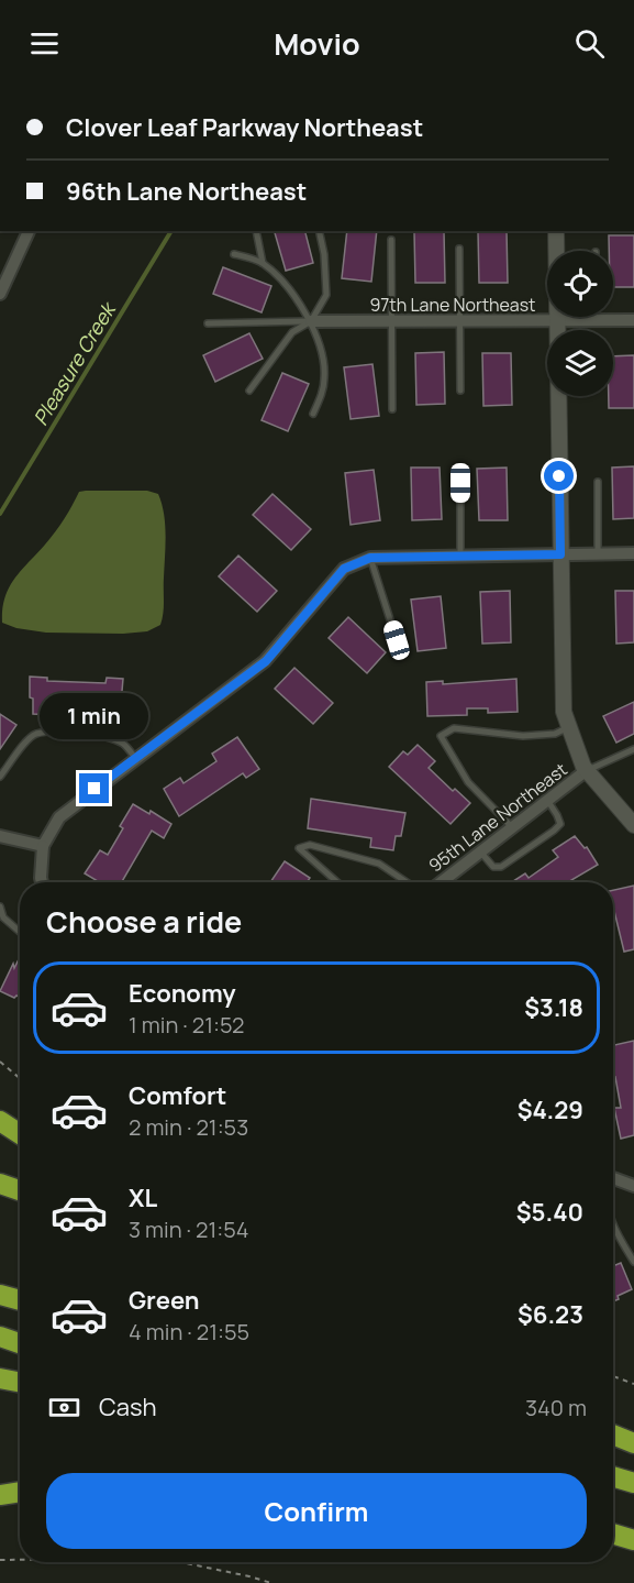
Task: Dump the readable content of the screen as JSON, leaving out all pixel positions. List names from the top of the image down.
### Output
{
  "streets": {
    "street": ["97th Lane Northeast", "95th Lane Northeast"]
  },
  "water": ["Pleasure Creek"],
  "page": {
    "header": "Movio",
    "banner": ["Clover Leaf Parkway Northeast", "96th Lane Northeast"],
    "bubble": "1 min",
    "heading": "Choose a ride",
    "list": [
      {
        "name": "Economy",
        "note": "1 min · 21:52",
        "value": "$3.18"
      },
      {
        "name": "Comfort",
        "note": "2 min · 21:53",
        "value": "$4.29"
      },
      {
        "name": "XL",
        "note": "3 min · 21:54",
        "value": "$5.40"
      },
      {
        "name": "Green",
        "note": "4 min · 21:55",
        "value": "$6.23"
      }
    ],
    "pay": ["Cash", "340 m"],
    "buttons": "Confirm"
  }
}
